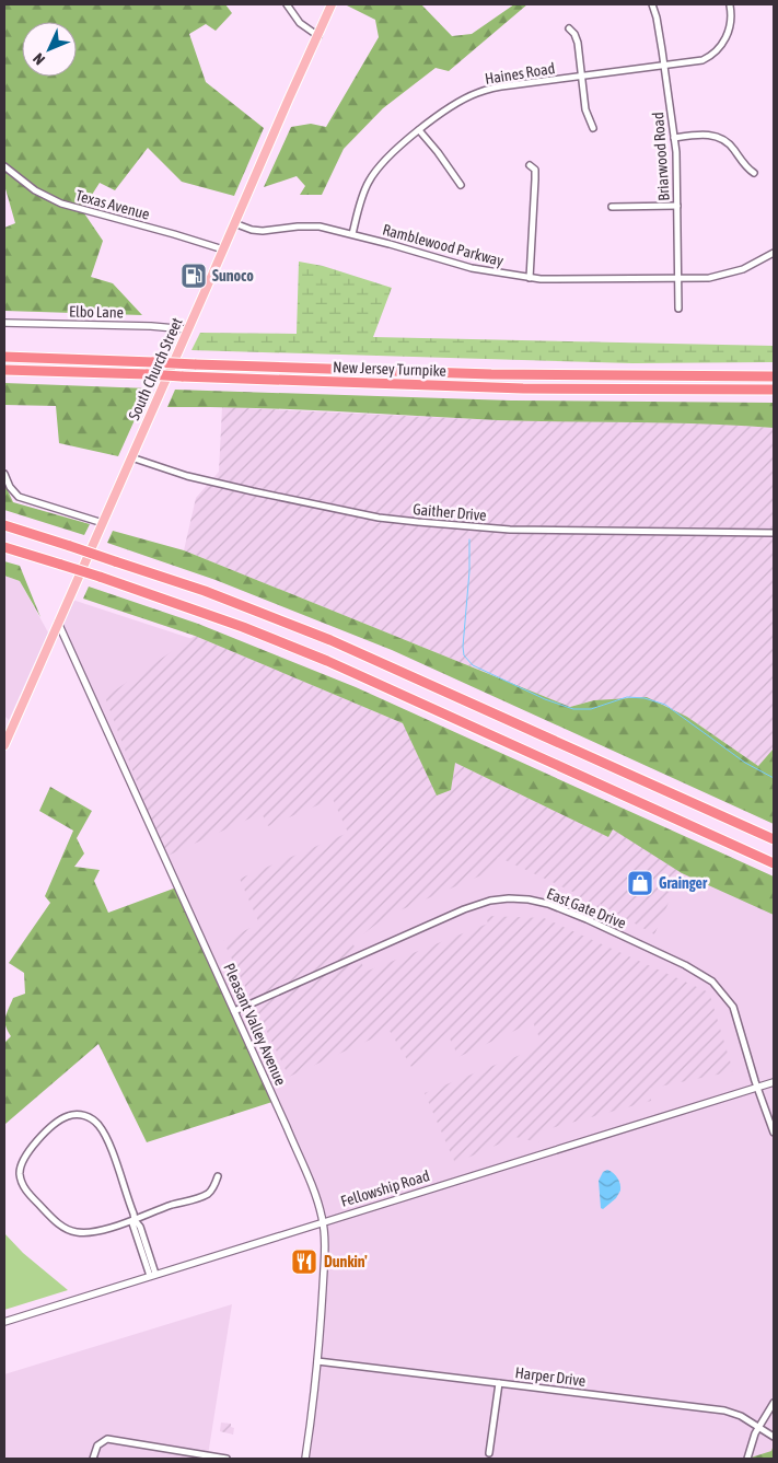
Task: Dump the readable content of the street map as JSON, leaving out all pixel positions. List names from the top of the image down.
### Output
{
  "streets": {
    "highway": ["New Jersey Turnpike"],
    "main road": ["South Church Street"],
    "street": [
      "Haines Road",
      "Briarwood Road",
      "Texas Avenue",
      "Ramblewood Parkway",
      "Elbo Lane",
      "Gaither Drive",
      "East Gate Drive",
      "Pleasant Valley Avenue",
      "Fellowship Road",
      "Harper Drive"
    ]
  },
  "crossings": [
    ["Haines Road", "Briarwood Road"],
    ["Haines Road", "Ramblewood Parkway"],
    ["Briarwood Road", "Ramblewood Parkway"],
    ["Texas Avenue", "South Church Street"],
    ["Ramblewood Parkway", "South Church Street"],
    ["Elbo Lane", "South Church Street"],
    ["South Church Street", "Gaither Drive"],
    ["South Church Street", "Pleasant Valley Avenue"],
    ["East Gate Drive", "Pleasant Valley Avenue"],
    ["East Gate Drive", "Fellowship Road"],
    ["Pleasant Valley Avenue", "Fellowship Road"],
    ["Pleasant Valley Avenue", "Harper Drive"]
  ],
  "places": {
    "fuel station": ["Sunoco"],
    "shop": ["Grainger"],
    "restaurant": ["Dunkin'"]
  },
  "north": "bottom left"
}
